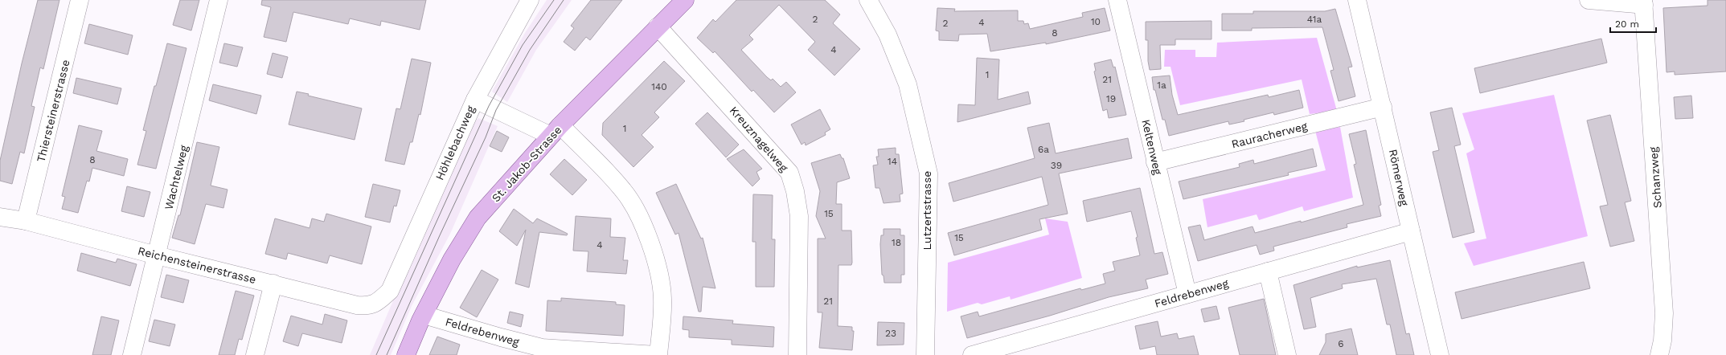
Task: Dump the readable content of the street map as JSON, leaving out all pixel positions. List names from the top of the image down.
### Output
{
  "streets": {
    "main road": ["St. Jakob-Strasse"],
    "street": [
      "Thiersteinerstrasse",
      "Rauracherweg",
      "Kreuznagelweg",
      "Höhlebachweg",
      "Keltenweg",
      "Wachtelweg",
      "Römerweg",
      "Schanzweg",
      "Lutzertstrasse",
      "Reichensteinerstrasse",
      "Feldrebenweg"
    ]
  },
  "crossings": [
    ["Thiersteinerstrasse", "Reichensteinerstrasse"],
    ["Rauracherweg", "Keltenweg"],
    ["Rauracherweg", "Römerweg"],
    ["Kreuznagelweg", "St. Jakob-Strasse"],
    ["Höhlebachweg", "Reichensteinerstrasse"],
    ["Keltenweg", "Feldrebenweg"],
    ["St. Jakob-Strasse", "Feldrebenweg"],
    ["Wachtelweg", "Reichensteinerstrasse"],
    ["Römerweg", "Feldrebenweg"]
  ],
  "house_numbers": [
    "2",
    "41a",
    "10",
    "4",
    "2",
    "8",
    "4",
    "1",
    "21",
    "1a",
    "140",
    "19",
    "1",
    "6a",
    "8",
    "14",
    "39",
    "15",
    "15",
    "18",
    "4",
    "21",
    "23",
    "6"
  ],
  "scale_bar": "20 m"
}
